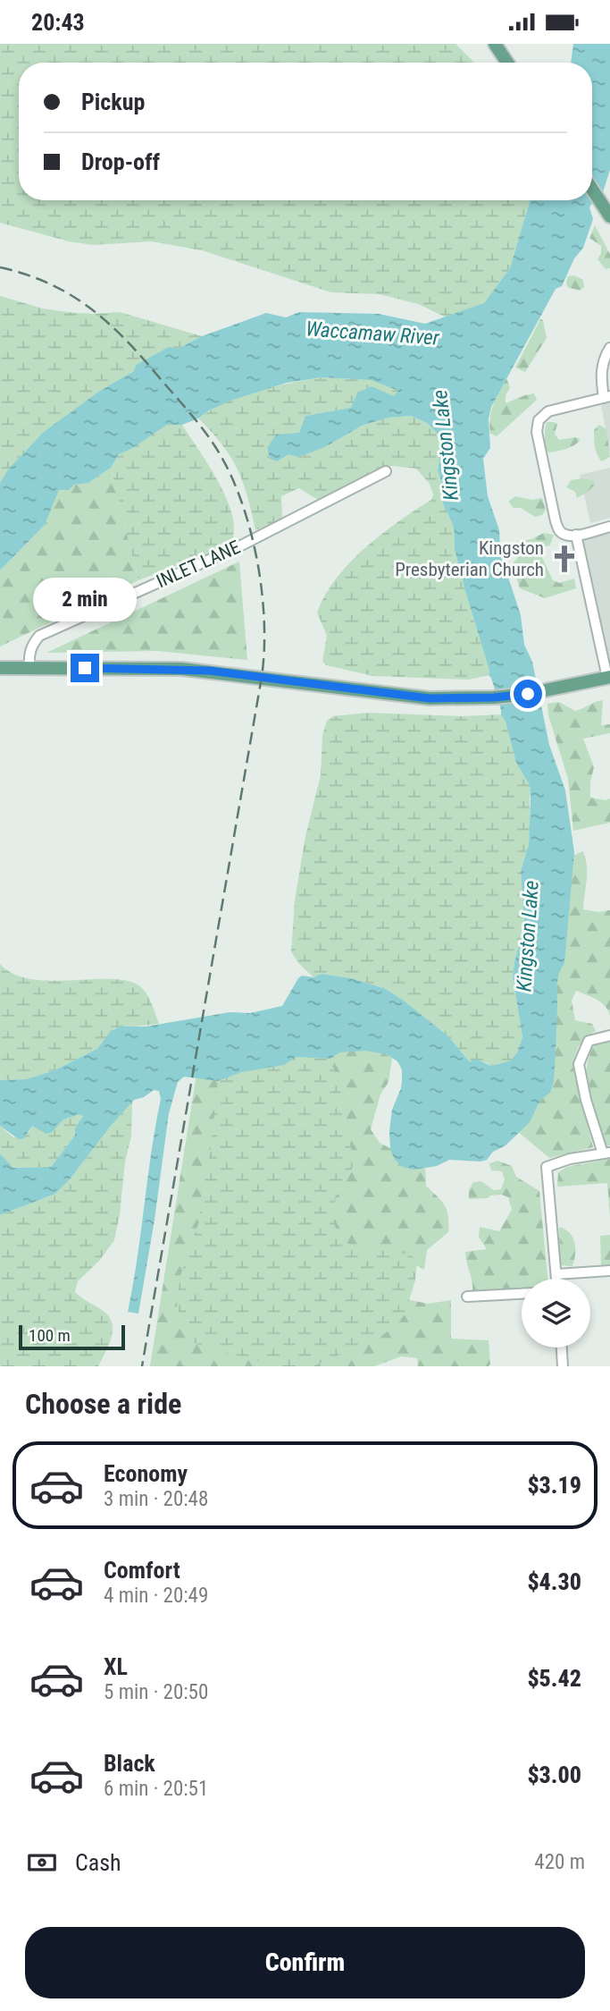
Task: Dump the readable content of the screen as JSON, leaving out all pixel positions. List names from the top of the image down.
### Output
{
  "streets": {
    "street": ["INLET LANE"]
  },
  "water": ["Waccamaw River", "Kingston Lake"],
  "places": {
    "church": ["Kingston Presbyterian Church"]
  },
  "scale_bar": "100 m",
  "page": {
    "status": "20:43",
    "banner": ["Pickup", "Drop-off"],
    "bubble": "2 min",
    "scale": "100 m",
    "heading": "Choose a ride",
    "list": [
      {
        "name": "Economy",
        "note": "3 min · 20:48",
        "value": "$3.19"
      },
      {
        "name": "Comfort",
        "note": "4 min · 20:49",
        "value": "$4.30"
      },
      {
        "name": "XL",
        "note": "5 min · 20:50",
        "value": "$5.42"
      },
      {
        "name": "Black",
        "note": "6 min · 20:51",
        "value": "$3.00"
      }
    ],
    "pay": ["Cash", "420 m"],
    "buttons": "Confirm"
  }
}
